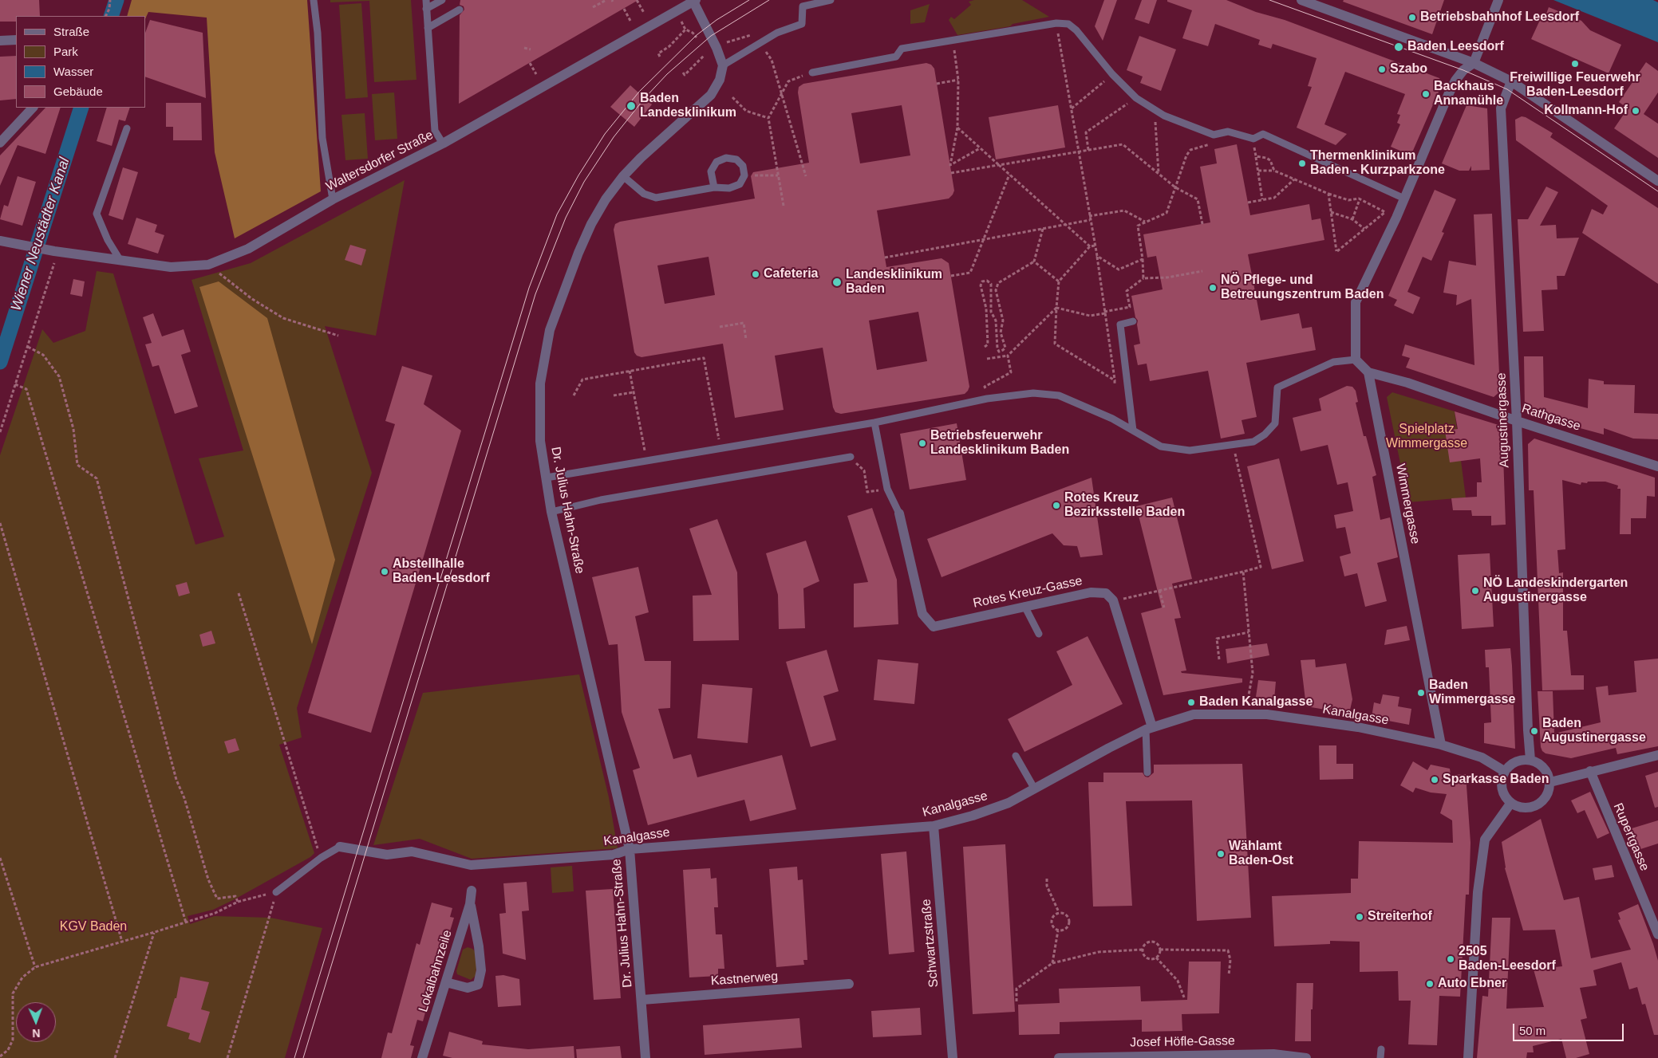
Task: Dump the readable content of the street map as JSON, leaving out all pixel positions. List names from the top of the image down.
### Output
{
  "streets": {
    "street": [
      "Waltersdorfer Straße",
      "Rathgasse",
      "Augustinergasse",
      "Wimmergasse",
      "Dr. Julius Hahn-Straße",
      "Rotes Kreuz-Gasse",
      "Kanalgasse",
      "Rupertgasse",
      "Schwartzstraße",
      "Lokalbahnzeile",
      "Kastnerweg",
      "Josef Höfle-Gasse"
    ]
  },
  "crossings": [
    ["Rathgasse", "Augustinergasse"],
    ["Rathgasse", "Wimmergasse"],
    ["Augustinergasse", "Kanalgasse"],
    ["Wimmergasse", "Kanalgasse"],
    ["Dr. Julius Hahn-Straße", "Kanalgasse"],
    ["Dr. Julius Hahn-Straße", "Kastnerweg"],
    ["Kanalgasse", "Schwartzstraße"]
  ],
  "water": ["Wiener Neustädter Kanal"],
  "parks": ["Spielplatz Wimmergasse", "KGV Baden"],
  "places": [
    "Betriebsbahnhof Leesdorf",
    "Baden Leesdorf",
    "Freiwillige Feuerwehr Baden-Leesdorf",
    "Szabo",
    "Backhaus Annamühle",
    "Baden Landesklinikum",
    "Kollmann-Hof",
    "Thermenklinikum Baden - Kurzparkzone",
    "Cafeteria",
    "Landesklinikum Baden",
    "NÖ Pflege- und Betreuungszentrum Baden",
    "Betriebsfeuerwehr Landesklinikum Baden",
    "Rotes Kreuz Bezirksstelle Baden",
    "Abstellhalle Baden-Leesdorf",
    "NÖ Landeskindergarten Augustinergasse",
    "Baden Wimmergasse",
    "Baden Kanalgasse",
    "Baden Augustinergasse",
    "Sparkasse Baden",
    "Wählamt Baden-Ost",
    "Streiterhof",
    "2505 Baden-Leesdorf",
    "Auto Ebner"
  ],
  "legend": [
    "Straße",
    "Park",
    "Wasser",
    "Gebäude"
  ],
  "scale_bar": "50 m",
  "north": "bottom"
}
